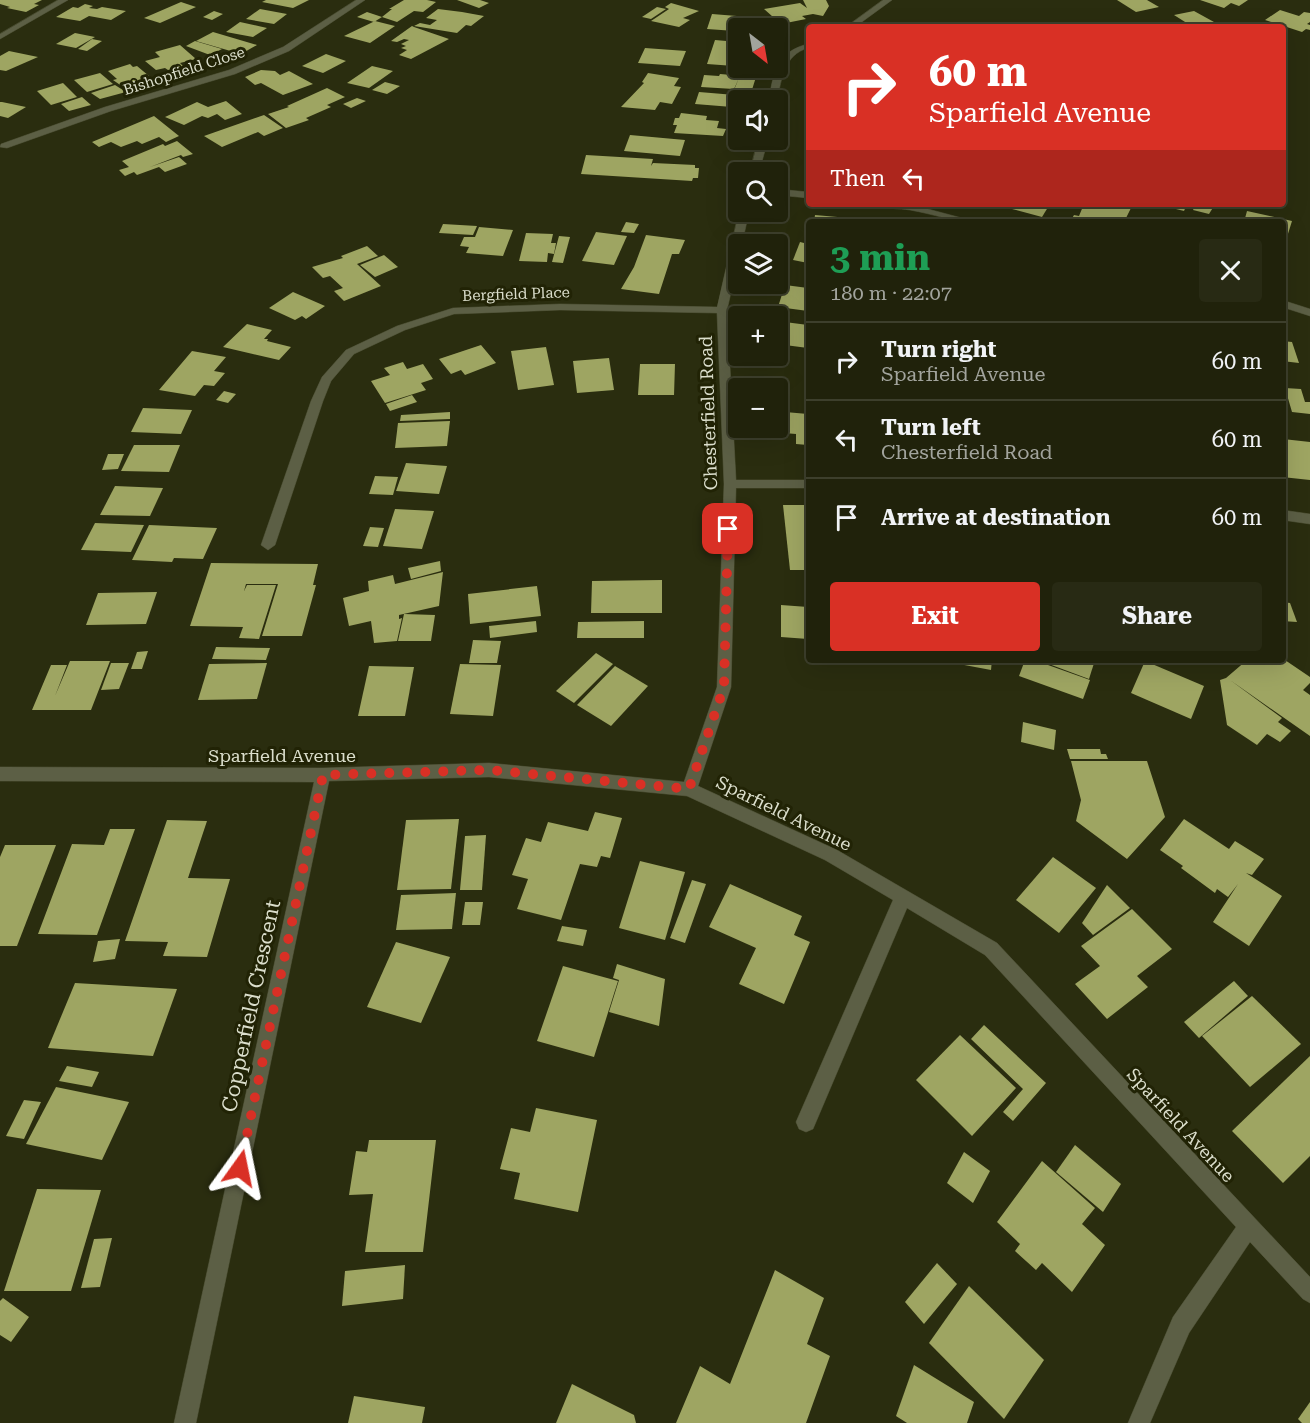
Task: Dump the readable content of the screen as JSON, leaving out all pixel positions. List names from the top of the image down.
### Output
{
  "streets": {
    "street": [
      "Bishopfield Close",
      "Bergfield Place",
      "Chesterfield Road",
      "Sparfield Avenue",
      "Copperfield Crescent"
    ]
  },
  "crossings": [
    ["Bergfield Place", "Chesterfield Road"],
    ["Chesterfield Road", "Sparfield Avenue"],
    ["Sparfield Avenue", "Copperfield Crescent"]
  ],
  "north": "bottom right",
  "page": {
    "map_buttons": ["+", "−"],
    "turn": ["60 m", "Sparfield Avenue"],
    "then": "Then",
    "heading": ["3 min", "180 m · 22:07"],
    "list": [
      {
        "name": "Turn right",
        "note": "Sparfield Avenue",
        "value": "60 m"
      },
      {
        "name": "Turn left",
        "note": "Chesterfield Road",
        "value": "60 m"
      },
      {
        "name": "Arrive at destination",
        "value": "60 m"
      }
    ],
    "buttons": ["Exit", "Share"]
  }
}
